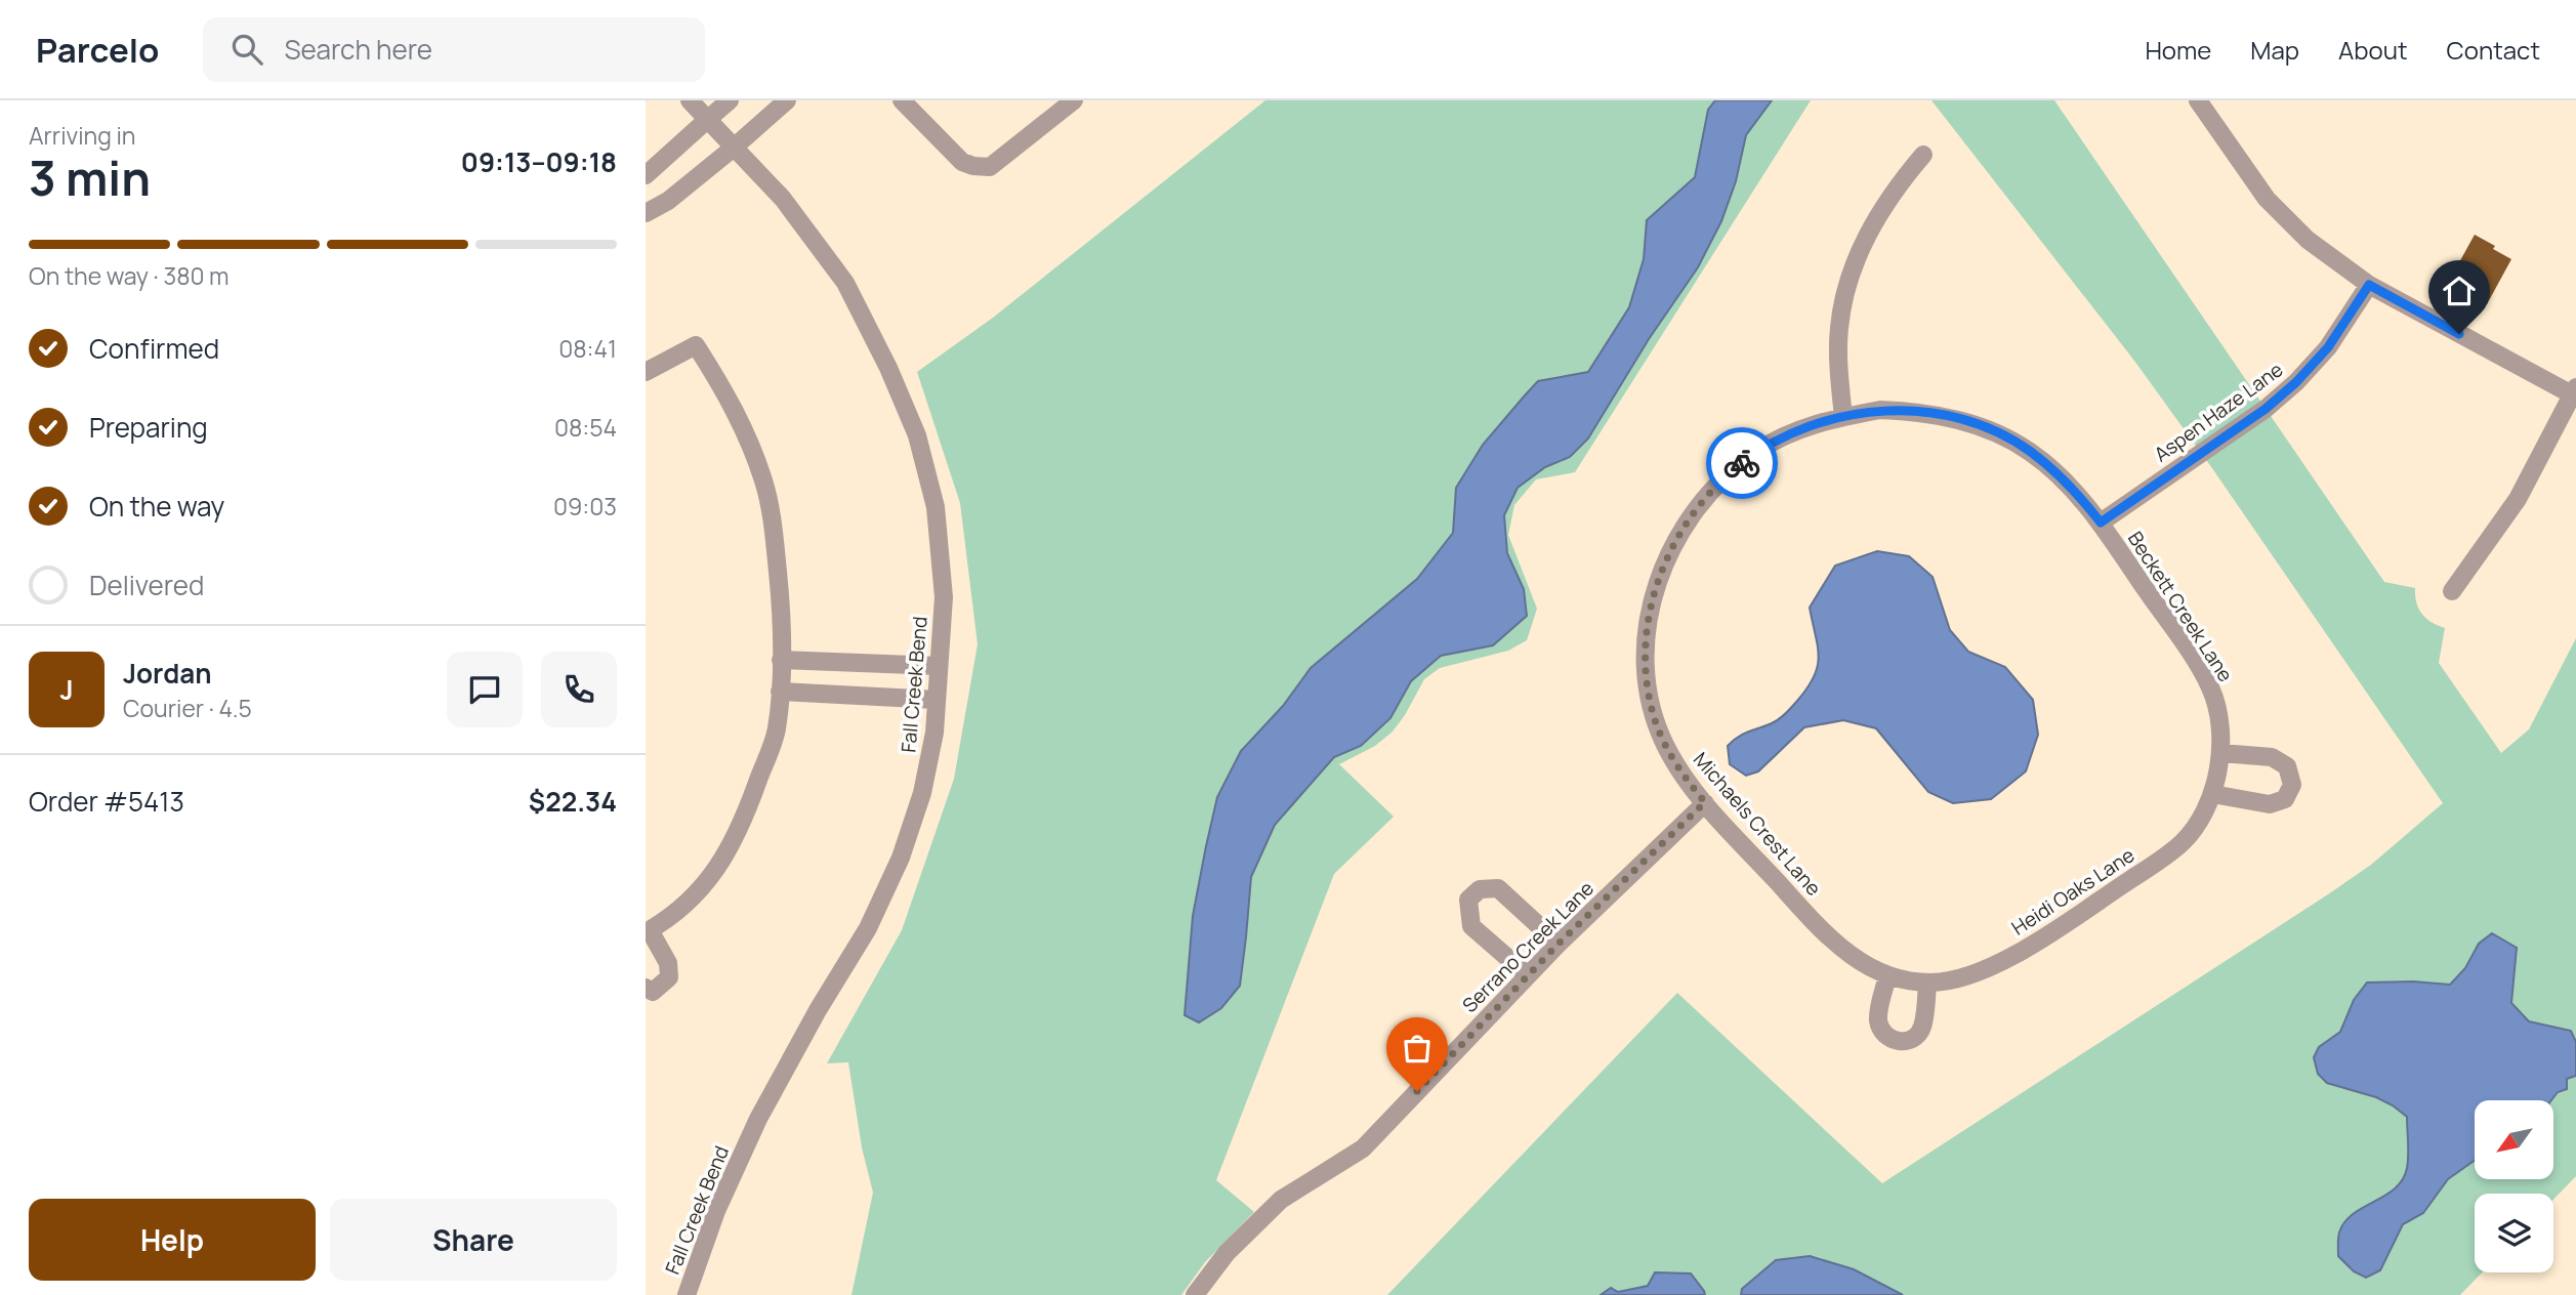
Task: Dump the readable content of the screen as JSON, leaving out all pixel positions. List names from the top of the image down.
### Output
{
  "streets": {
    "street": [
      "Aspen Haze Lane",
      "Beckett Creek Lane",
      "Fall Creek Bend",
      "Michaels Crest Lane",
      "Heidi Oaks Lane",
      "Serrano Creek Lane"
    ]
  },
  "crossings": [
    ["Aspen Haze Lane", "Beckett Creek Lane"],
    ["Beckett Creek Lane", "Michaels Crest Lane"],
    ["Beckett Creek Lane", "Heidi Oaks Lane"],
    ["Michaels Crest Lane", "Heidi Oaks Lane"],
    ["Michaels Crest Lane", "Serrano Creek Lane"]
  ],
  "north": "bottom left",
  "page": {
    "header": "Parcelo",
    "search": "Search here",
    "nav": [
      "Home",
      "Map",
      "About",
      "Contact"
    ],
    "heading": ["3 min", "Arriving in", "09:13–09:18"],
    "panel": [
      "Jordan",
      "Courier · 4.5",
      "Order #5413",
      "$22.34"
    ],
    "bar": "On the way · 380 m",
    "list": [
      ["Confirmed", "08:41"],
      ["Preparing", "08:54"],
      ["On the way", "09:03"],
      "Delivered"
    ],
    "round": "J",
    "buttons": ["Help", "Share"]
  }
}
